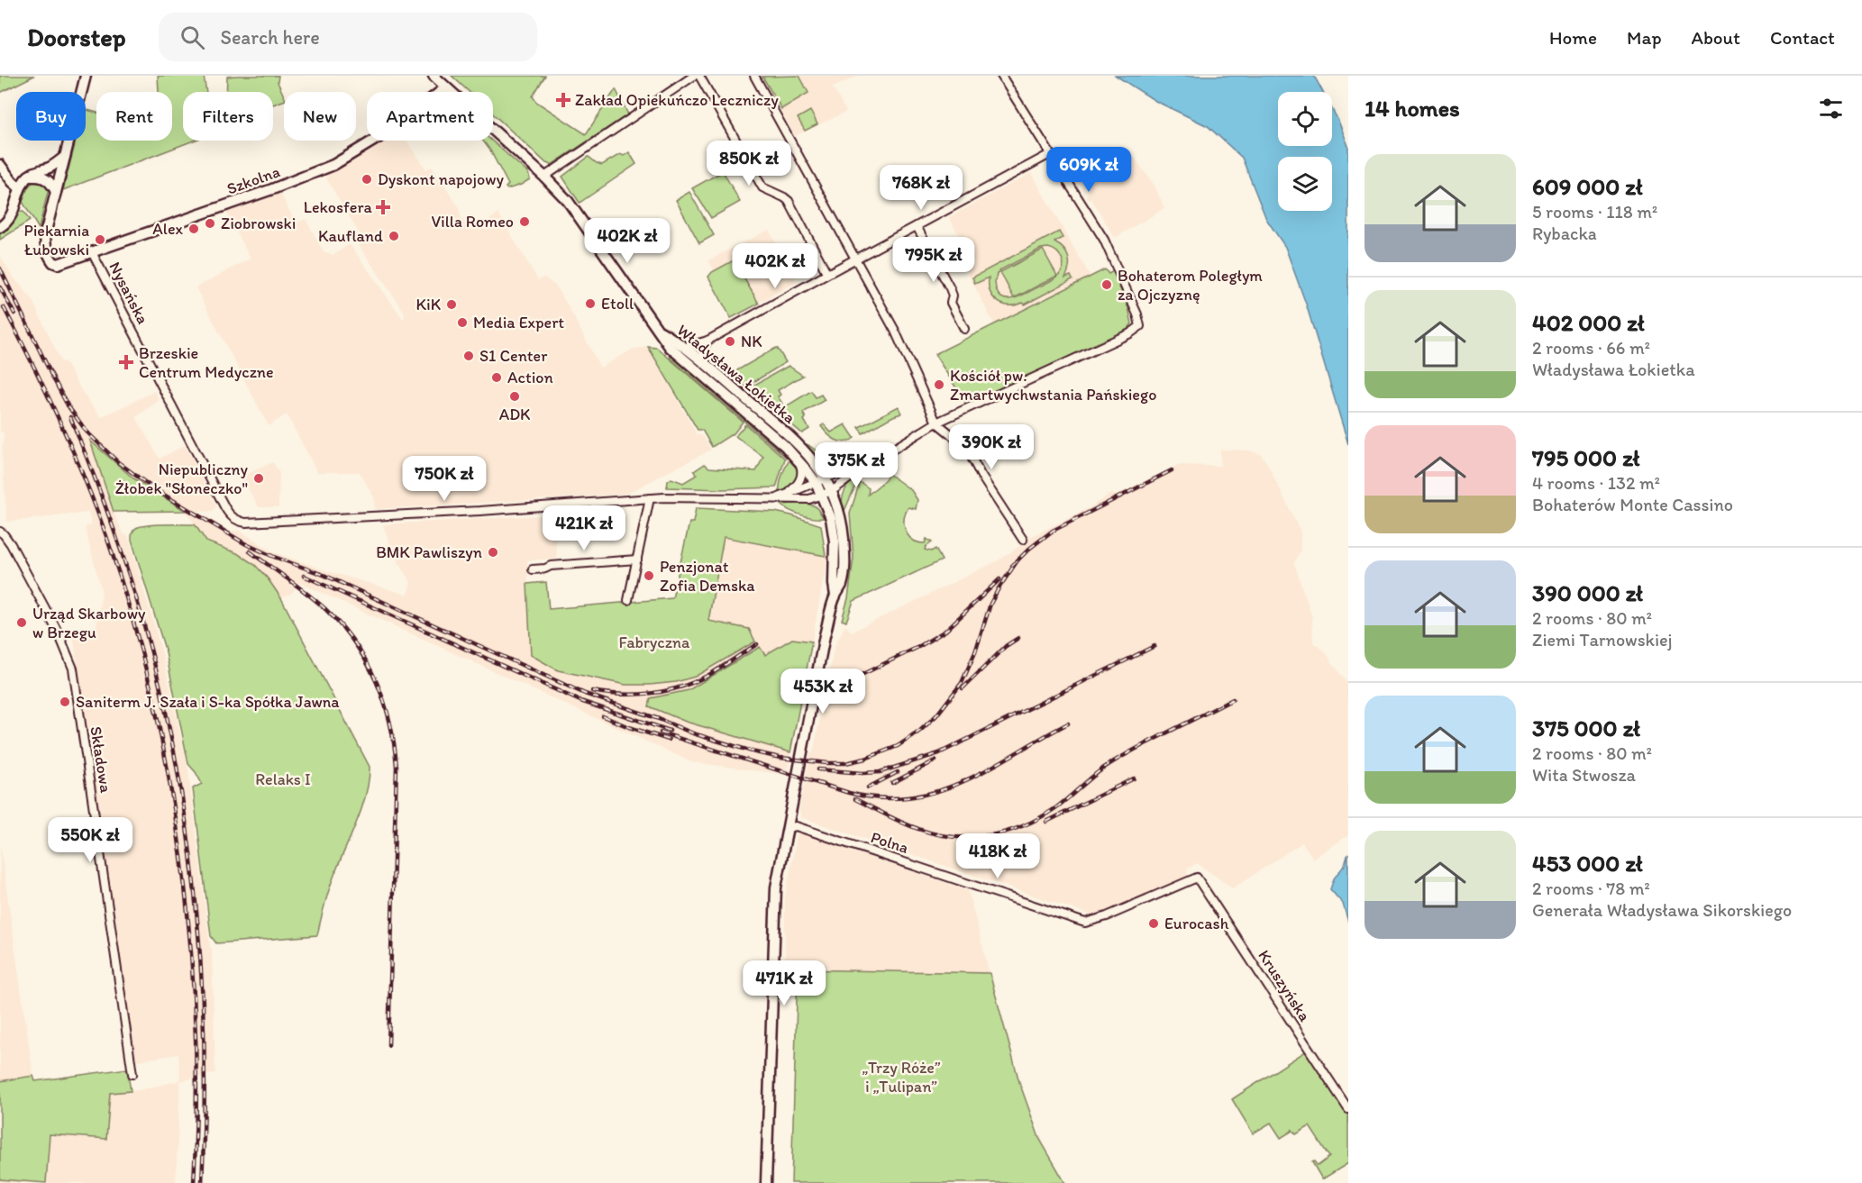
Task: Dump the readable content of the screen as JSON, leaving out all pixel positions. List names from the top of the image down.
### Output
{
  "streets": {
    "main road": ["Szkolna", "Władysława Łokietka"],
    "street": [
      "Nysańska",
      "Składowa",
      "Polna",
      "Kruszyńska"
    ]
  },
  "crossings": [
    ["Szkolna", "Nysańska"],
    ["Szkolna", "Władysława Łokietka"],
    ["Władysława Łokietka", "Polna"],
    ["Polna", "Kruszyńska"]
  ],
  "parks": ["Fabryczna", "Relaks I", "„Trzy Róże” i „Tulipan”"],
  "places": {
    "health": ["Zakład Opiekuńczo Leczniczy", "Lekosfera", "Brzeskie Centrum Medyczne"],
    "other": [
      "Dyskont napojowy",
      "Villa Romeo",
      "Ziobrowski",
      "Alex",
      "Kaufland",
      "Piekarnia Łubowski",
      "Bohaterom Poległym za Ojczyznę",
      "Etoll",
      "KiK",
      "Media Expert",
      "NK",
      "S1 Center",
      "Action",
      "Kościół pw. Zmartwychwstania Pańskiego",
      "ADK",
      "Niepubliczny Żłobek \"Słoneczko\"",
      "BMK Pawliszyn",
      "Penzjonat Zofia Demska",
      "Urząd Skarbowy w Brzegu",
      "Saniterm J. Szała i S-ka Spółka Jawna",
      "Eurocash"
    ]
  },
  "page": {
    "header": "Doorstep",
    "search": "Search here",
    "nav": [
      "Home",
      "Map",
      "About",
      "Contact"
    ],
    "heading": "14 homes",
    "chip": [
      "Buy",
      "Rent",
      "Filters",
      "New",
      "Apartment"
    ],
    "price": [
      "850K zł",
      "609K zł",
      "768K zł",
      "402K zł",
      "795K zł",
      "402K zł",
      "390K zł",
      "375K zł",
      "750K zł",
      "421K zł",
      "453K zł",
      "550K zł",
      "418K zł",
      "471K zł"
    ],
    "list": [
      {
        "name": "609 000 zł",
        "note": "5 rooms · 118 m² · Rybacka"
      },
      {
        "name": "402 000 zł",
        "note": "2 rooms · 66 m² · Władysława Łokietka"
      },
      {
        "name": "795 000 zł",
        "note": "4 rooms · 132 m² · Bohaterów Monte Cassino"
      },
      {
        "name": "390 000 zł",
        "note": "2 rooms · 80 m² · Ziemi Tarnowskiej"
      },
      {
        "name": "375 000 zł",
        "note": "2 rooms · 80 m² · Wita Stwosza"
      },
      {
        "name": "453 000 zł",
        "note": "2 rooms · 78 m² · Generała Władysława Sikorskiego"
      }
    ]
  }
}
